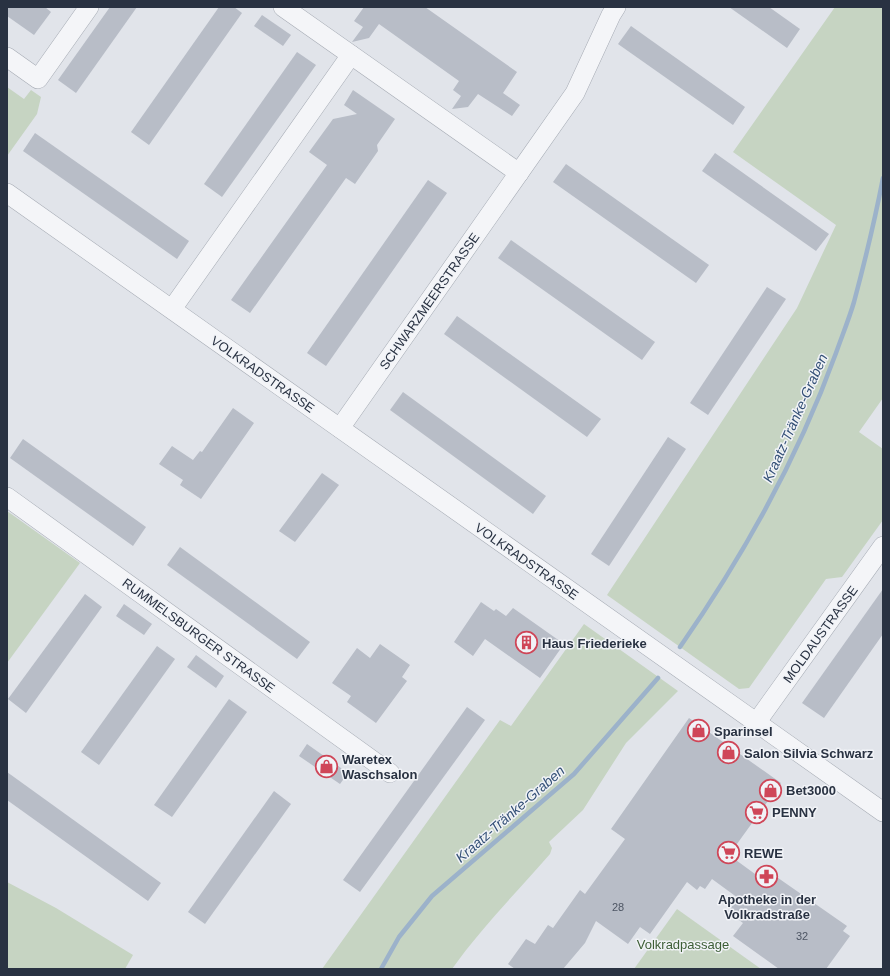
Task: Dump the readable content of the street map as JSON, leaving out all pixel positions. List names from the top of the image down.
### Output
{
  "streets": {
    "street": [
      "SCHWARZMEERSTRASSE",
      "VOLKRADSTRASSE",
      "MOLDAUSTRASSE",
      "RUMMELSBURGER STRASSE"
    ]
  },
  "crossings": [
    ["SCHWARZMEERSTRASSE", "VOLKRADSTRASSE"],
    ["VOLKRADSTRASSE", "MOLDAUSTRASSE"]
  ],
  "water": ["Kraatz-Tränke-Graben"],
  "parks": ["Volkradpassage"],
  "places": {
    "building": ["Haus Friederieke"],
    "shop": [
      "Sparinsel",
      "Salon Silvia Schwarz",
      "Waretex Waschsalon",
      "Bet3000"
    ],
    "supermarket": ["PENNY", "REWE"],
    "pharmacy": ["Apotheke in der Volkradstraße"]
  },
  "house_numbers": ["28", "32"]
}
